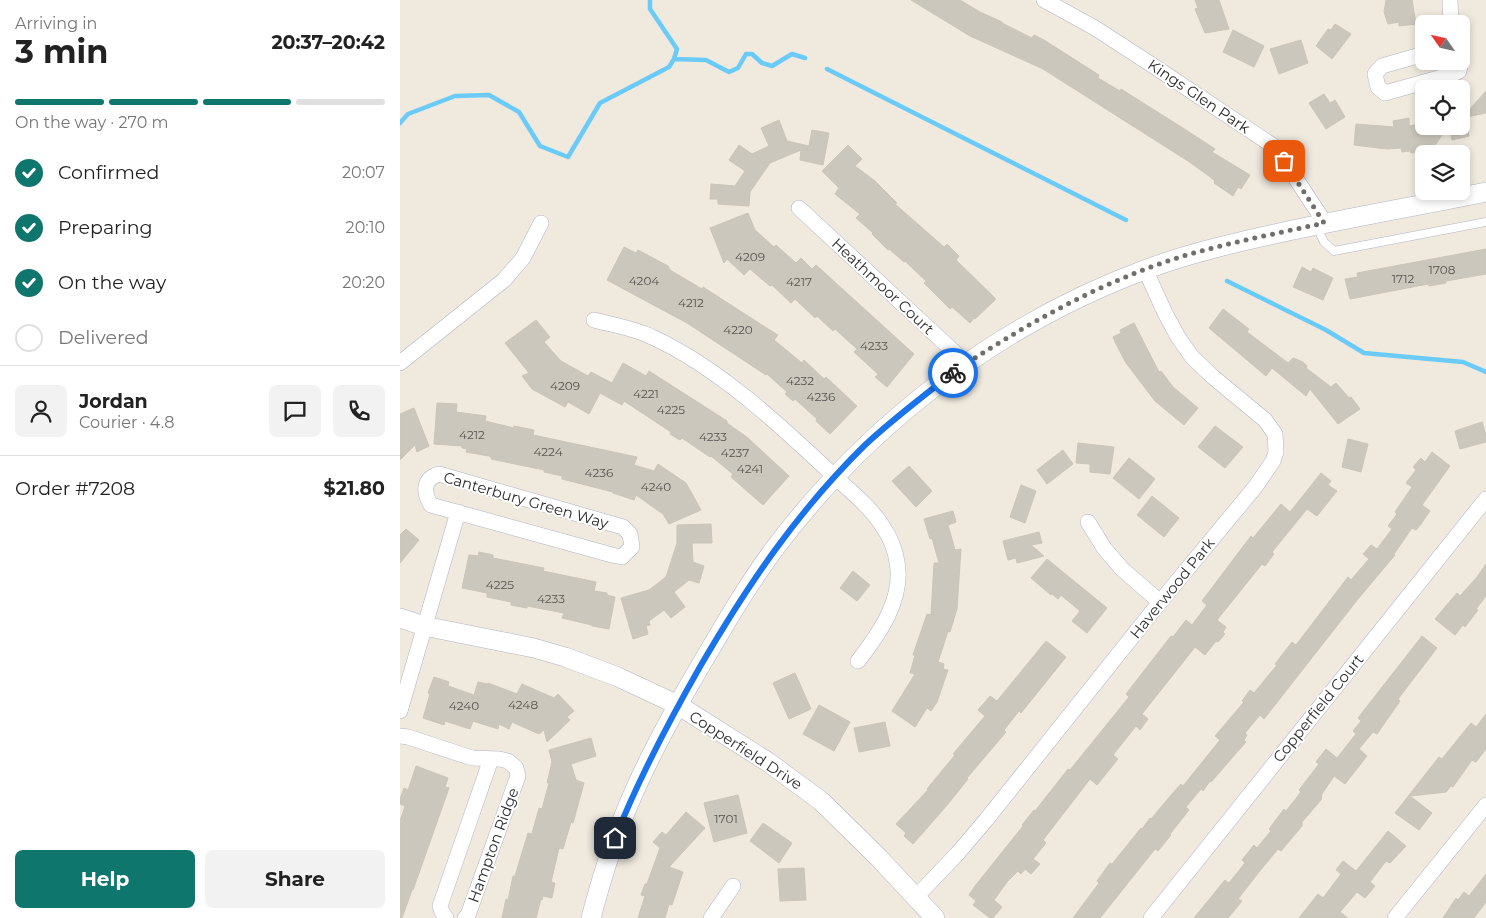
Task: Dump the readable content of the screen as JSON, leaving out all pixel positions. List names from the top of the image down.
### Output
{
  "streets": {
    "street": [
      "Kings Glen Park",
      "Heathmoor Court",
      "Canterbury Green Way",
      "Haverwood Park",
      "Copperfield Court",
      "Copperfield Drive",
      "Hampton Ridge"
    ]
  },
  "crossings": [
    ["Canterbury Green Way", "Copperfield Drive"],
    ["Haverwood Park", "Copperfield Drive"]
  ],
  "house_numbers": [
    "4209",
    "1708",
    "1712",
    "4204",
    "4217",
    "4212",
    "4220",
    "4233",
    "4232",
    "4209",
    "4221",
    "4236",
    "4225",
    "4212",
    "4233",
    "4224",
    "4237",
    "4241",
    "4236",
    "4240",
    "4225",
    "4233",
    "4248",
    "4240",
    "1701"
  ],
  "north": "top left",
  "page": {
    "heading": ["3 min", "Arriving in", "20:37–20:42"],
    "panel": [
      "Jordan",
      "Courier · 4.8",
      "Order #7208",
      "$21.80"
    ],
    "bar": "On the way · 270 m",
    "list": [
      ["Confirmed", "20:07"],
      ["Preparing", "20:10"],
      ["On the way", "20:20"],
      "Delivered"
    ],
    "buttons": ["Help", "Share"]
  }
}
